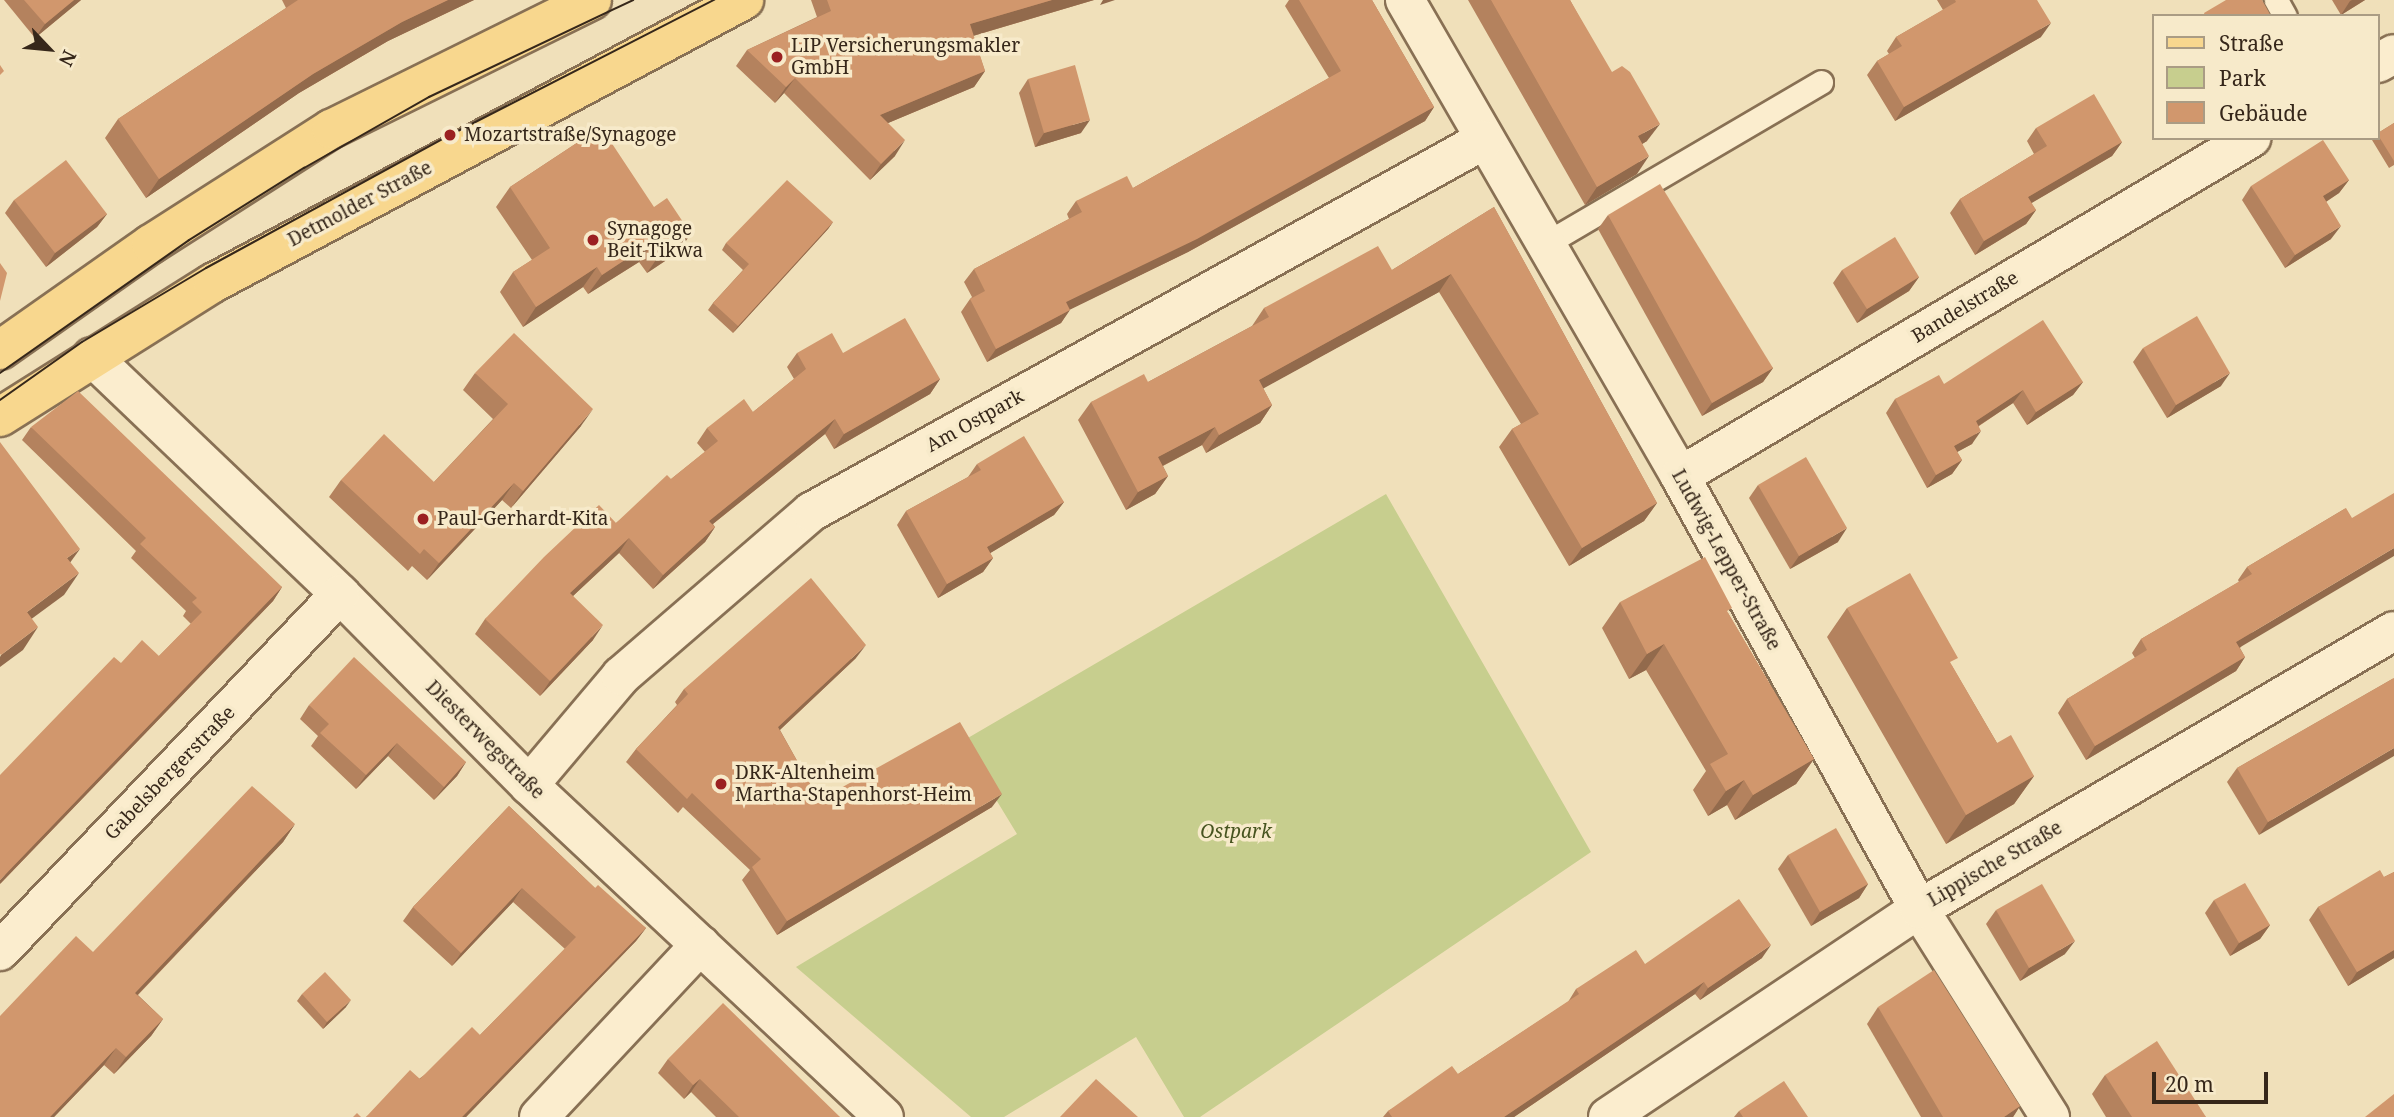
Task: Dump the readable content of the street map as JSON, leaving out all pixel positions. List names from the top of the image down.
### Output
{
  "streets": {
    "main road": ["Detmolder Straße"],
    "street": [
      "Bandelstraße",
      "Am Ostpark",
      "Ludwig-Lepper-Straße",
      "Diesterwegstraße",
      "Gabelsbergerstraße",
      "Lippische Straße"
    ]
  },
  "crossings": [
    ["Detmolder Straße", "Diesterwegstraße"],
    ["Bandelstraße", "Ludwig-Lepper-Straße"],
    ["Am Ostpark", "Ludwig-Lepper-Straße"],
    ["Am Ostpark", "Diesterwegstraße"],
    ["Ludwig-Lepper-Straße", "Lippische Straße"],
    ["Diesterwegstraße", "Gabelsbergerstraße"]
  ],
  "parks": ["Ostpark"],
  "places": [
    "LIP Versicherungsmakler GmbH",
    "Mozartstraße/Synagoge",
    "Synagoge Beit Tikwa",
    "Paul-Gerhardt-Kita",
    "DRK-Altenheim Martha-Stapenhorst-Heim"
  ],
  "legend": ["Straße", "Park", "Gebäude"],
  "scale_bar": "20 m",
  "north": "bottom right"
}
